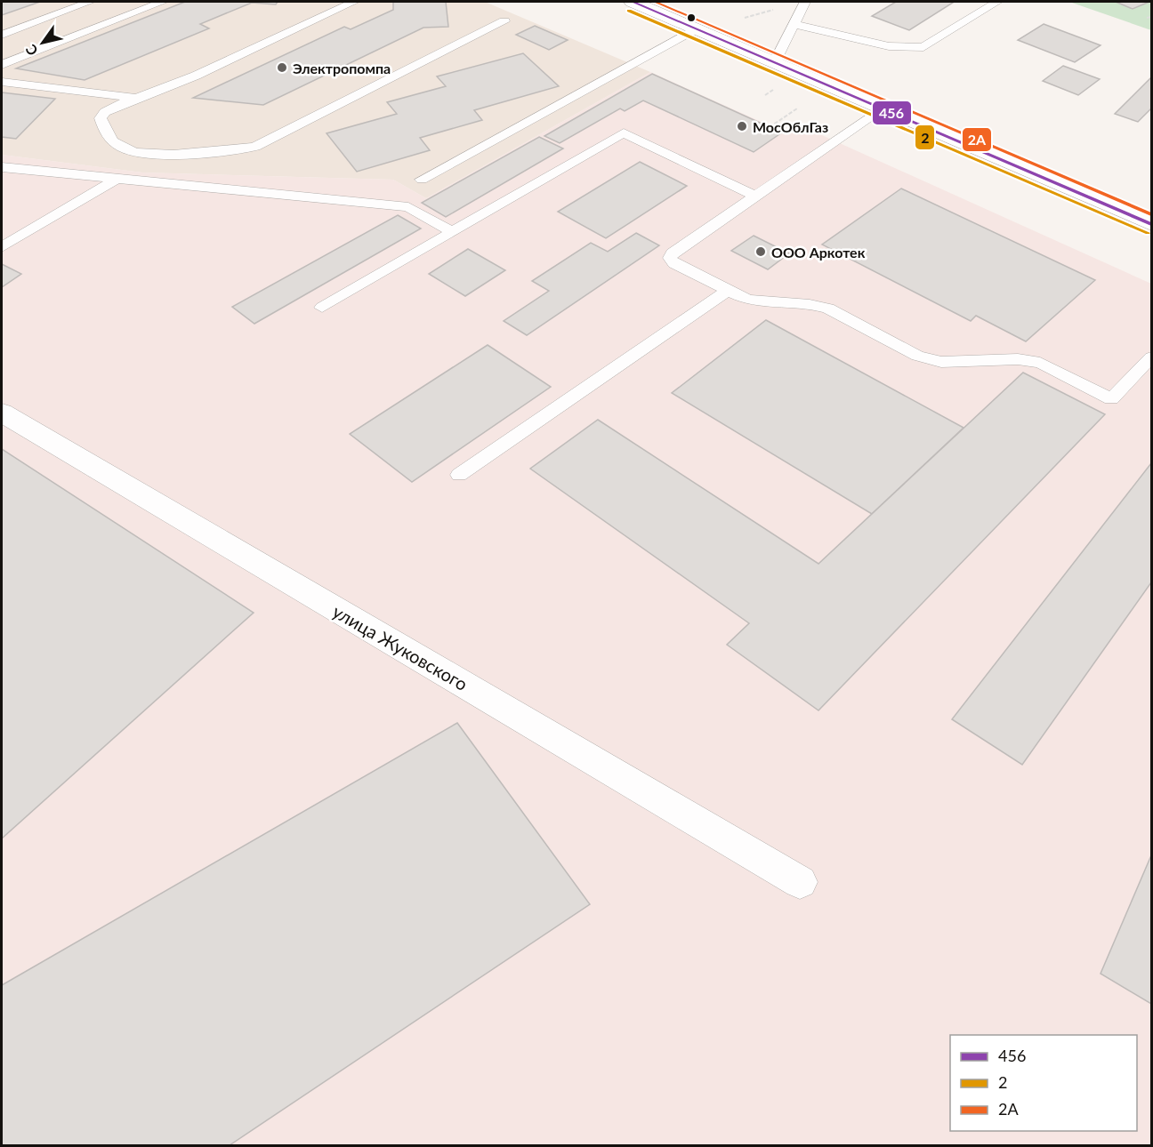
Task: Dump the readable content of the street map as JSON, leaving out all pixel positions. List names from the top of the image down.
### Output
{
  "streets": {
    "street": ["улица Жуковского"]
  },
  "places": ["Электропомпа", "МосОблГаз", "ООО Аркотек"],
  "lines": ["transit line 456", "transit line 2А", "transit line 2"],
  "legend": ["456", "2", "2А"],
  "north": "bottom left"
}
